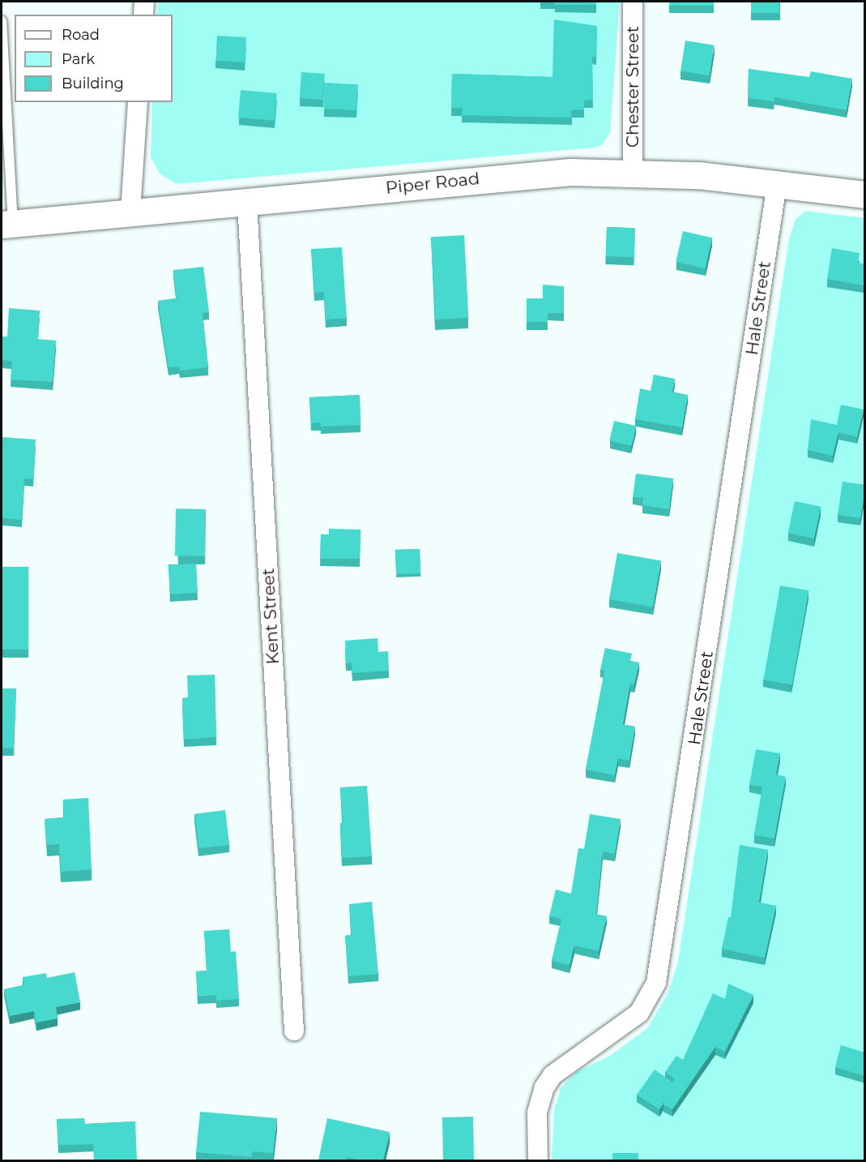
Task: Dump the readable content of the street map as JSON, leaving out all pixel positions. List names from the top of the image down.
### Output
{
  "streets": {
    "main road": ["Piper Road"],
    "street": ["Chester Street", "Hale Street", "Kent Street"]
  },
  "crossings": [
    ["Chester Street", "Piper Road"],
    ["Piper Road", "Hale Street"],
    ["Piper Road", "Kent Street"]
  ],
  "legend": ["Road", "Park", "Building"]
}
